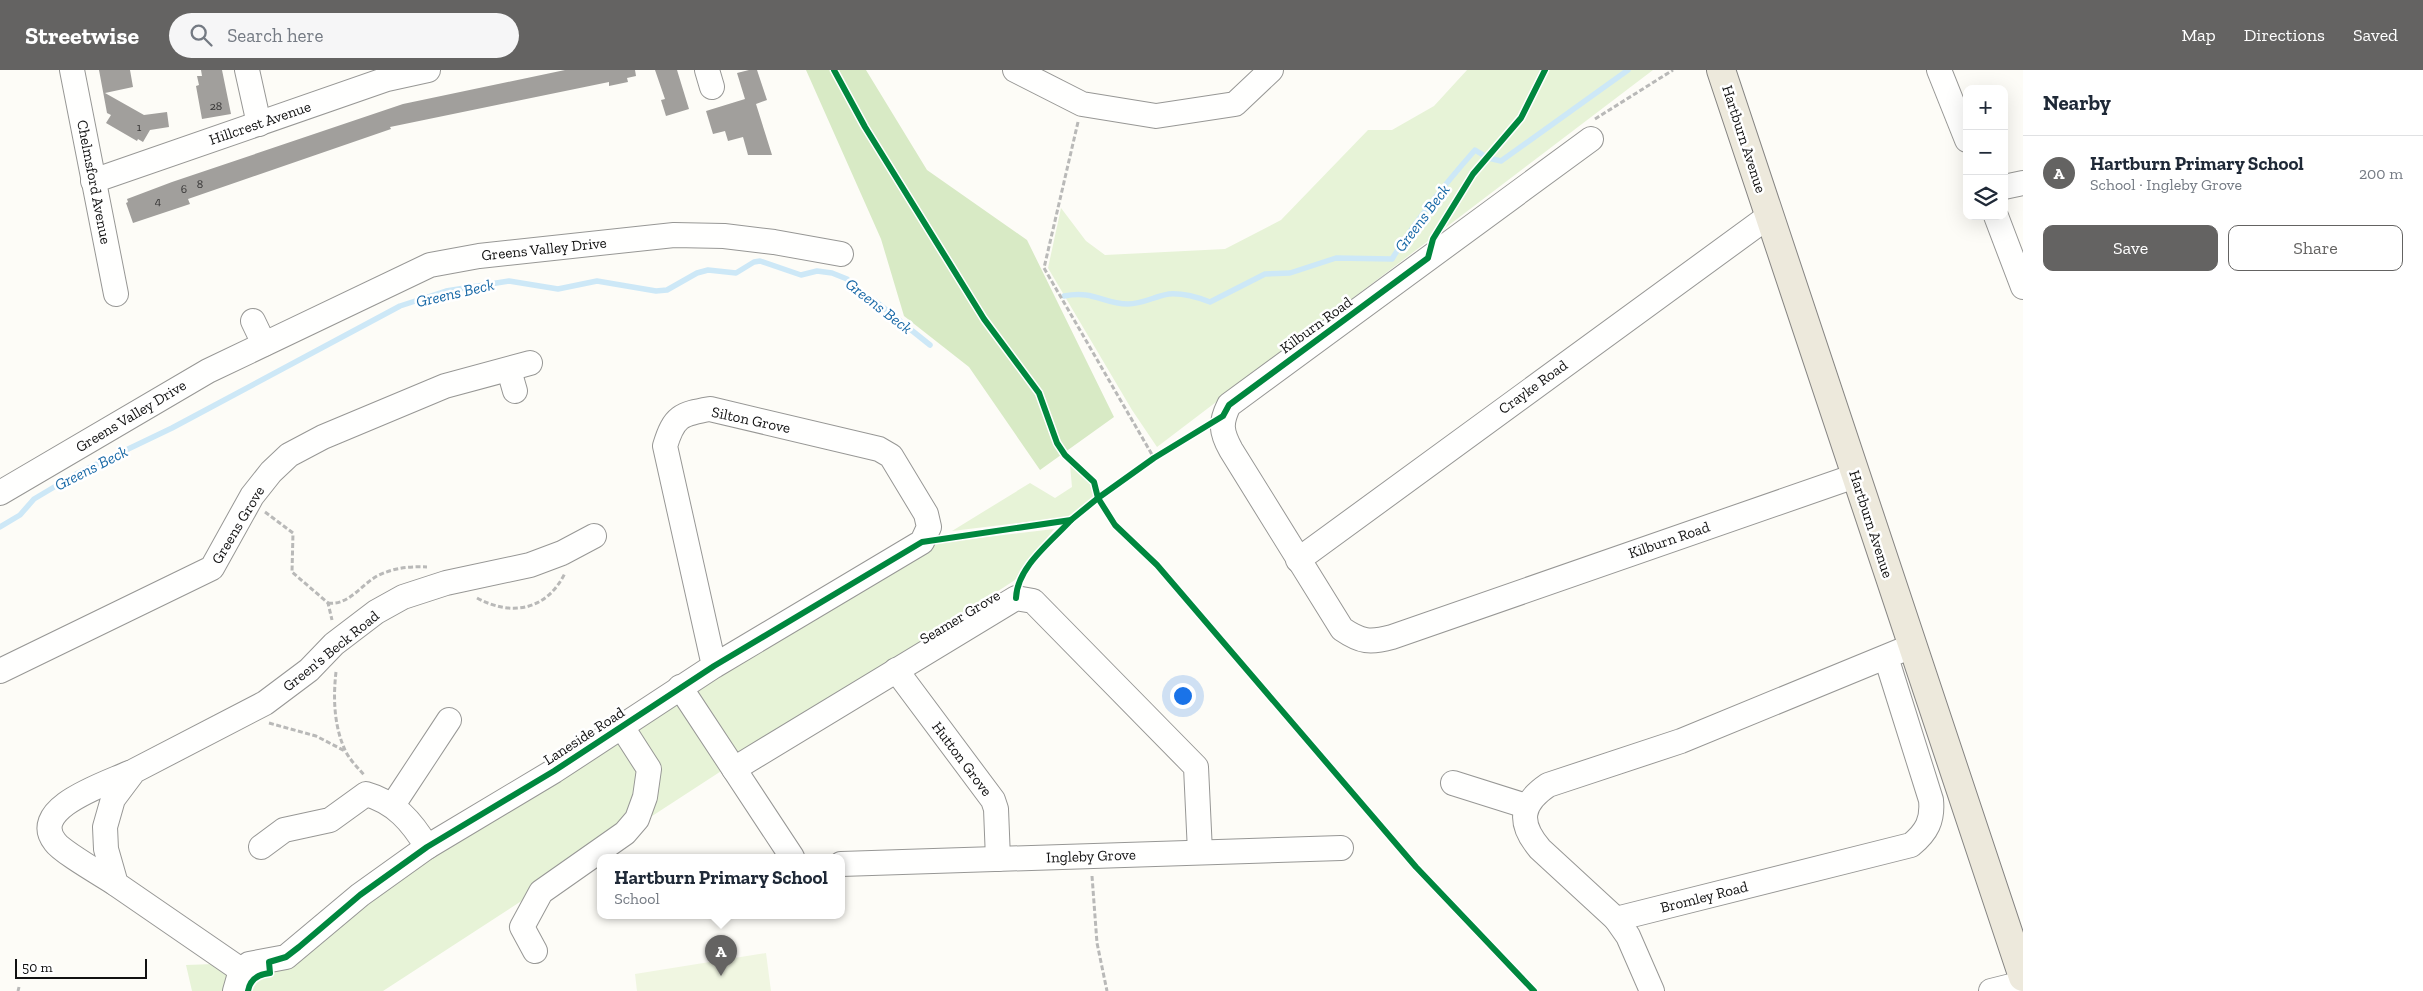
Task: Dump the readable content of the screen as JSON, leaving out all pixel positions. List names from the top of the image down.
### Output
{
  "streets": {
    "main road": ["Hartburn Avenue"],
    "street": [
      "Hillcrest Avenue",
      "Chelmsford Avenue",
      "Greens Valley Drive",
      "Kilburn Road",
      "Crayke Road",
      "Silton Grove",
      "Greens Grove",
      "Seamer Grove",
      "Green's Beck Road",
      "Laneside Road",
      "Hutton Grove",
      "Ingleby Grove",
      "Bromley Road"
    ]
  },
  "crossings": [
    ["Hillcrest Avenue", "Chelmsford Avenue"],
    ["Hartburn Avenue", "Kilburn Road"],
    ["Hartburn Avenue", "Crayke Road"],
    ["Kilburn Road", "Crayke Road"],
    ["Silton Grove", "Laneside Road"],
    ["Seamer Grove", "Hutton Grove"],
    ["Seamer Grove", "Ingleby Grove"],
    ["Green's Beck Road", "Laneside Road"],
    ["Hutton Grove", "Ingleby Grove"]
  ],
  "water": ["Greens Beck"],
  "house_numbers": [
    "28",
    "1",
    "8",
    "6",
    "4"
  ],
  "scale_bar": "50 m",
  "page": {
    "header": "Streetwise",
    "search": "Search here",
    "nav": ["Map", "Directions", "Saved"],
    "heading": "Nearby",
    "map_buttons": ["+", "−"],
    "list": [
      {
        "mark": "A",
        "name": "Hartburn Primary School",
        "note": "School · Ingleby Grove",
        "value": "200 m"
      }
    ],
    "buttons": ["Save", "Share"],
    "popup": ["Hartburn Primary School", "School"],
    "pins": "A",
    "scale": "50 m"
  }
}
